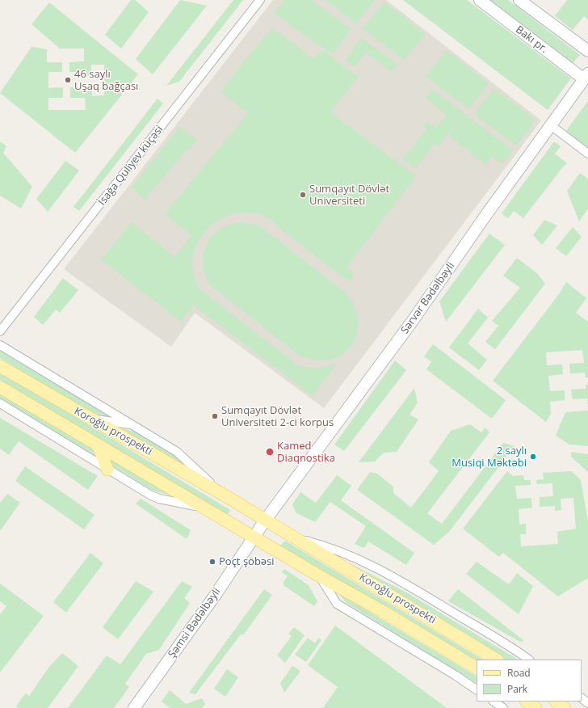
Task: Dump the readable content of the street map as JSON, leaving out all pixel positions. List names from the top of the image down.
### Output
{
  "streets": {
    "main road": ["Koroğlu prospekti"],
    "street": [
      "Bakı pr.",
      "İsağa Quliyev küçəsi",
      "Sərvər Bədəlbəyli",
      "Şəmsi Bədəlbəyli"
    ]
  },
  "crossings": [
    ["Bakı pr.", "Sərvər Bədəlbəyli"],
    ["Sərvər Bədəlbəyli", "Koroğlu prospekti"],
    ["Sərvər Bədəlbəyli", "Şəmsi Bədəlbəyli"],
    ["Koroğlu prospekti", "Şəmsi Bədəlbəyli"]
  ],
  "places": [
    "46 saylı Uşaq bağçası",
    "Sumqayıt Dövlət Universiteti",
    "Sumqayıt Dövlət Universiteti 2-ci korpus",
    "Kamed Diaqnostika",
    "2 saylı Musiqi Məktəbi",
    "Poçt şöbəsi"
  ],
  "legend": ["Road", "Park"]
}
